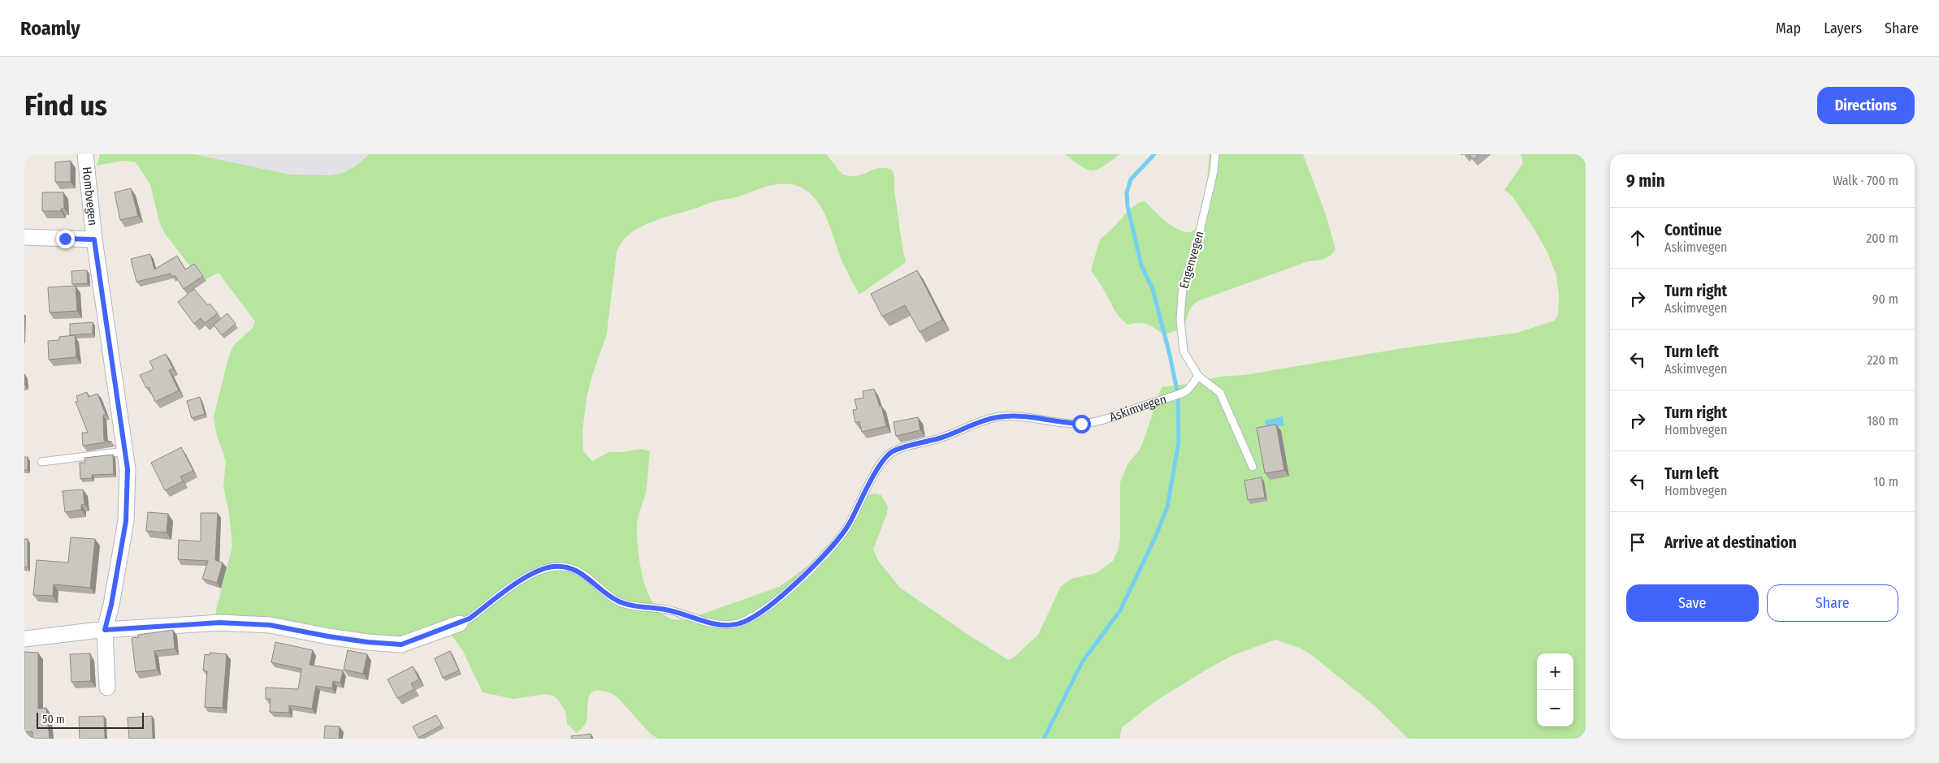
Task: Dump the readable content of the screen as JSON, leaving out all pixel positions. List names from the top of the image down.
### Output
{
  "streets": {
    "street": ["Hombvegen", "Askimvegen"],
    "lane": ["Engenvegen"]
  },
  "crossings": [
    ["Hombvegen", "Askimvegen"],
    ["Engenvegen", "Askimvegen"]
  ],
  "scale_bar": "50 m",
  "page": {
    "header": "Roamly",
    "nav": ["Map", "Layers", "Share"],
    "buttons": [
      "Directions",
      ["Save", "Share"]
    ],
    "title": "Find us",
    "heading": ["9 min", "Walk · 700 m"],
    "list": [
      ["Continue", "Askimvegen", "200 m"],
      ["Turn right", "Askimvegen", "90 m"],
      ["Turn left", "Askimvegen", "220 m"],
      ["Turn right", "Hombvegen", "180 m"],
      ["Turn left", "Hombvegen", "10 m"],
      "Arrive at destination"
    ],
    "map_buttons": ["+", "−"],
    "scale": "50 m"
  }
}
